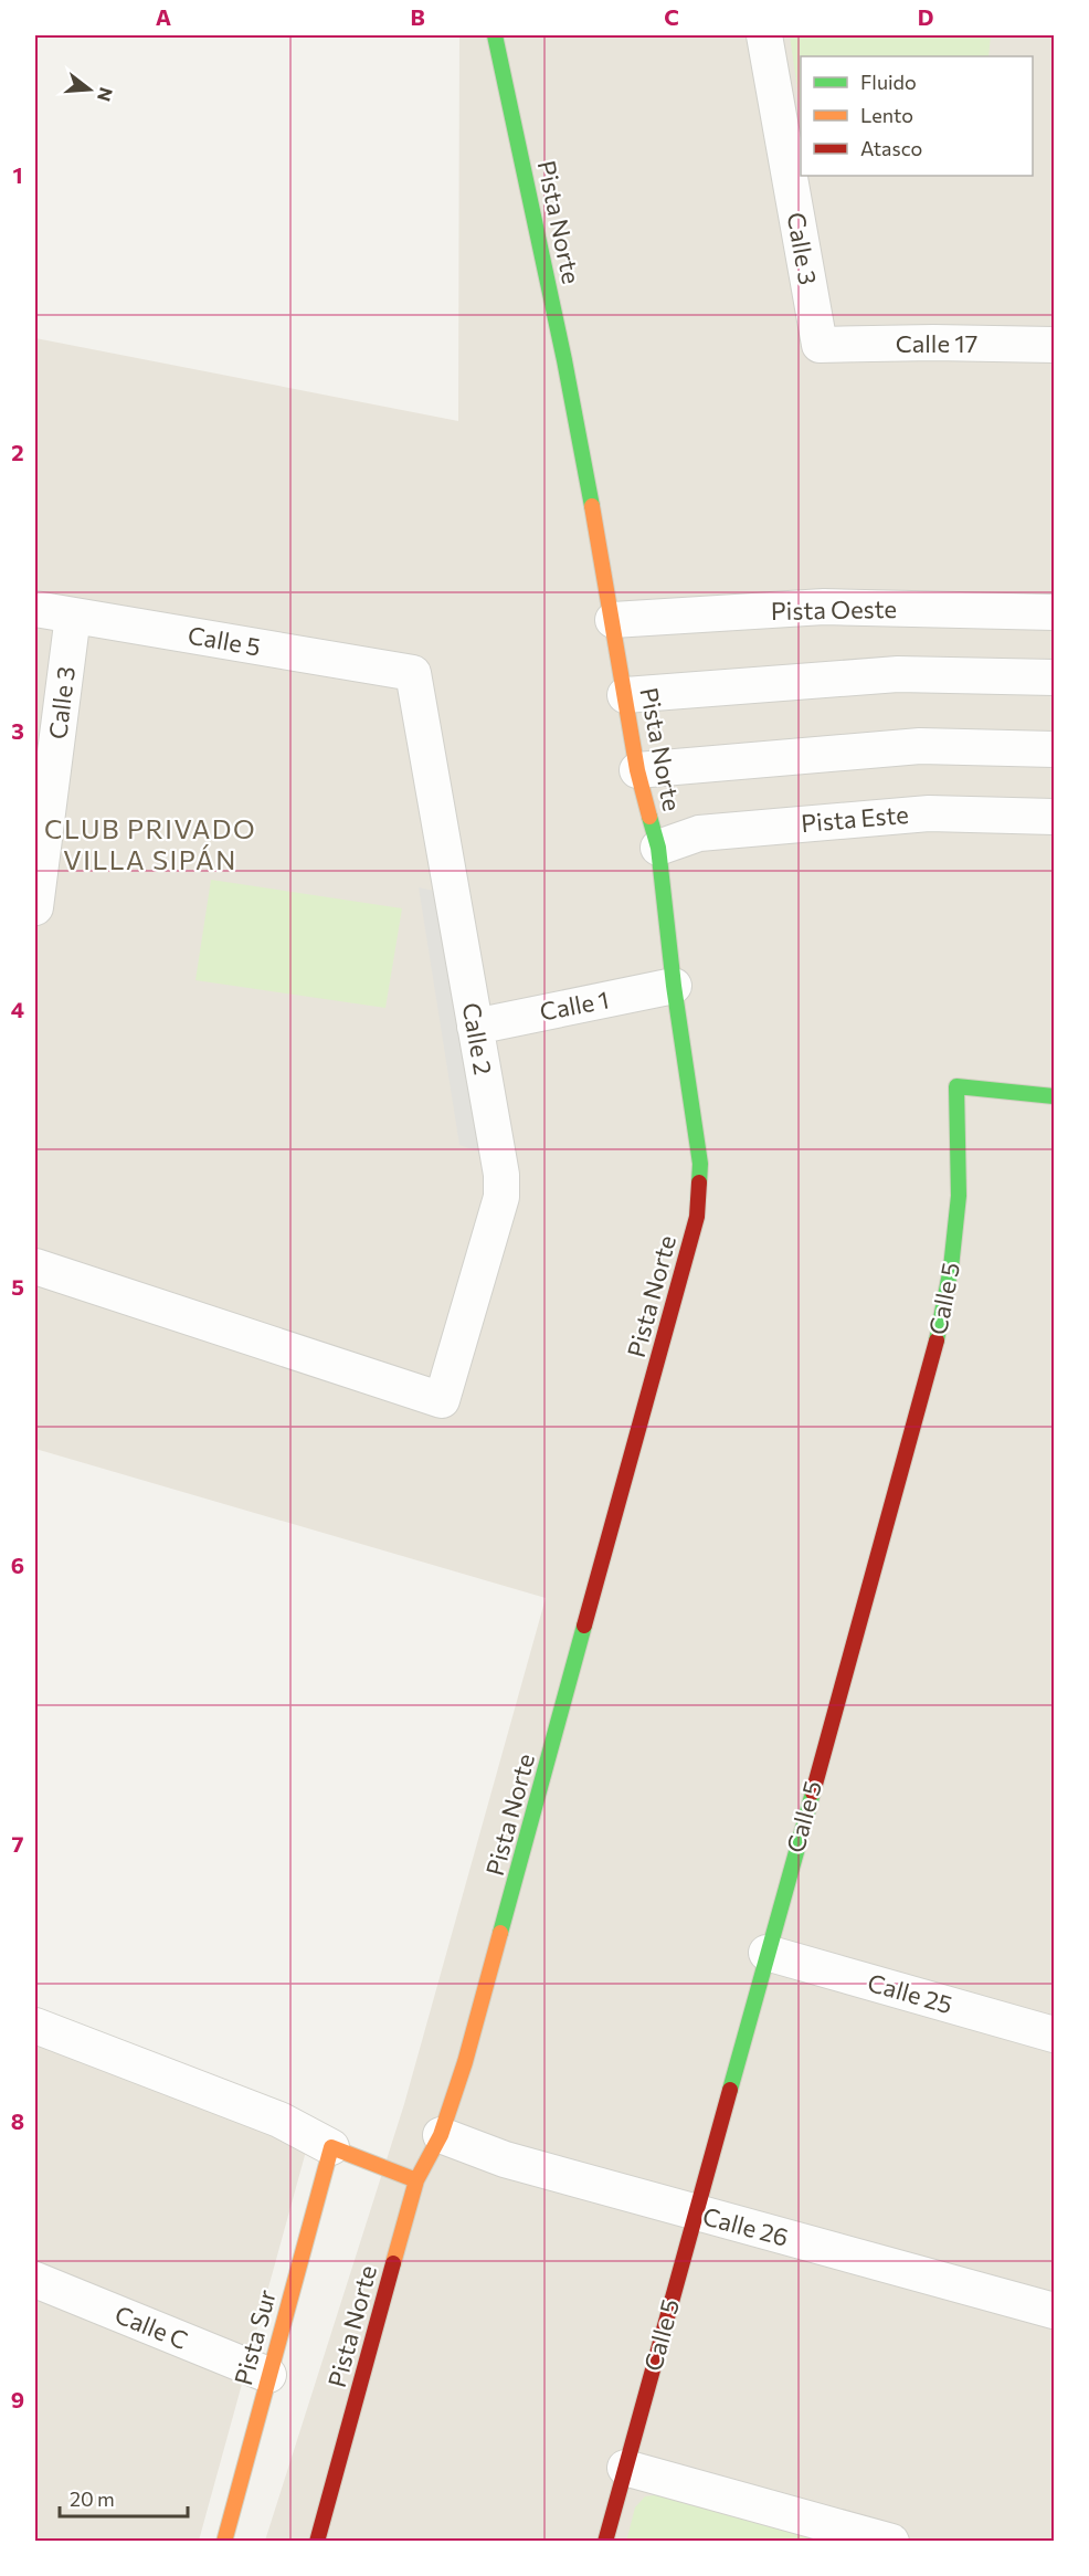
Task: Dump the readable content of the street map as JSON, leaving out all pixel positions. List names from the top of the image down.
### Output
{
  "streets": {
    "street": [
      "Pista Norte",
      "Calle 3",
      "Calle 17",
      "Pista Oeste",
      "Calle 5",
      "Pista Este",
      "Calle 1",
      "Calle 2",
      "Calle 25",
      "Calle 26",
      "Calle C",
      "Pista Sur"
    ]
  },
  "crossings": [
    ["Pista Norte", "Pista Oeste"],
    ["Pista Norte", "Pista Este"],
    ["Pista Norte", "Calle 1"],
    ["Pista Norte", "Calle 26"],
    ["Calle 3", "Calle 17"],
    ["Calle 3", "Calle 5"],
    ["Calle 5", "Calle 2"],
    ["Calle 5", "Calle 25"],
    ["Calle 5", "Calle 26"],
    ["Calle 1", "Calle 2"],
    ["Calle C", "Pista Sur"]
  ],
  "districts": ["CLUB PRIVADO VILLA SIPÁN"],
  "legend": ["Fluido", "Lento", "Atasco"],
  "scale_bar": "20 m",
  "north": "right",
  "grid": {
    "columns": [
      "A",
      "B",
      "C",
      "D"
    ],
    "rows": [
      "1",
      "2",
      "3",
      "4",
      "5",
      "6",
      "7",
      "8",
      "9"
    ]
  }
}
